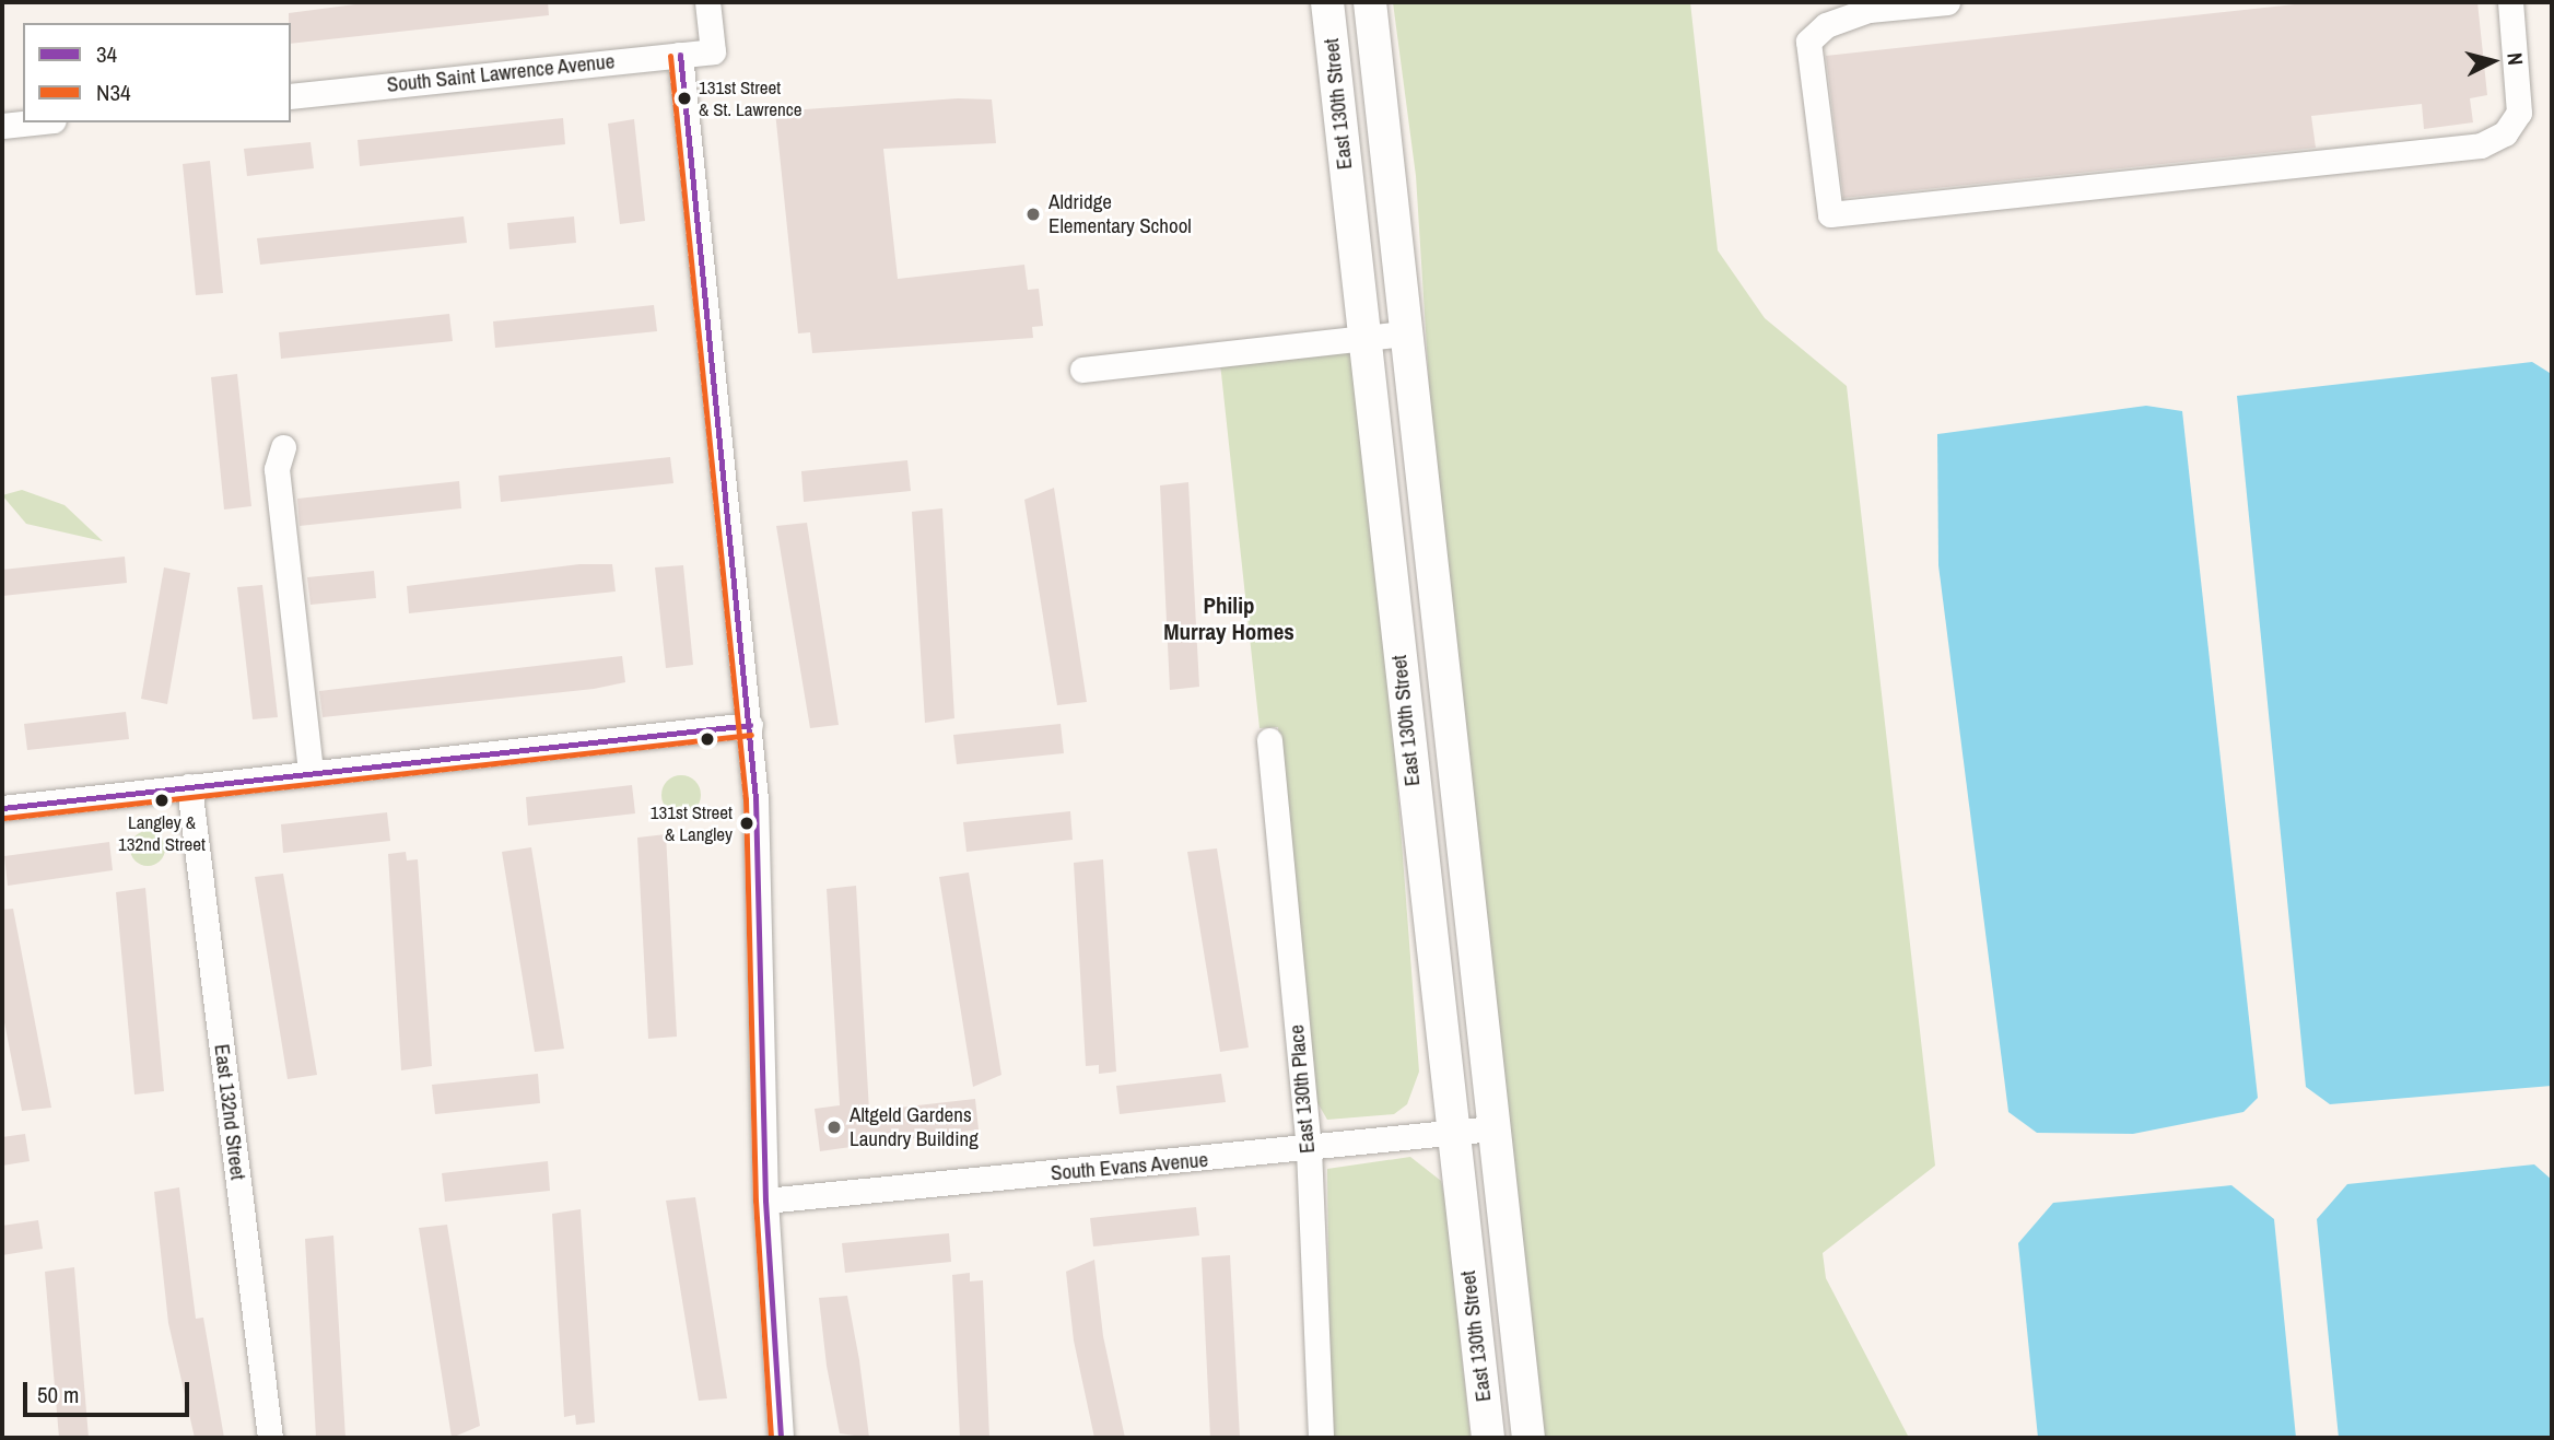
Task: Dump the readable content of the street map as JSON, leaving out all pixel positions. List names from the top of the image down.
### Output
{
  "streets": {
    "main road": ["East 130th Street"],
    "street": [
      "South Saint Lawrence Avenue",
      "East 130th Place",
      "East 132nd Street",
      "South Evans Avenue"
    ]
  },
  "crossings": [
    ["East 130th Street", "South Evans Avenue"],
    ["East 130th Place", "South Evans Avenue"]
  ],
  "districts": ["Philip Murray Homes"],
  "places": [
    "131st Street & St. Lawrence",
    "Aldridge Elementary School",
    "Langley & 132nd Street",
    "131st Street & Langley",
    "Altgeld Gardens Laundry Building"
  ],
  "lines": ["transit line 34", "transit line N34"],
  "legend": ["34", "N34"],
  "scale_bar": "50 m",
  "north": "right"
}
